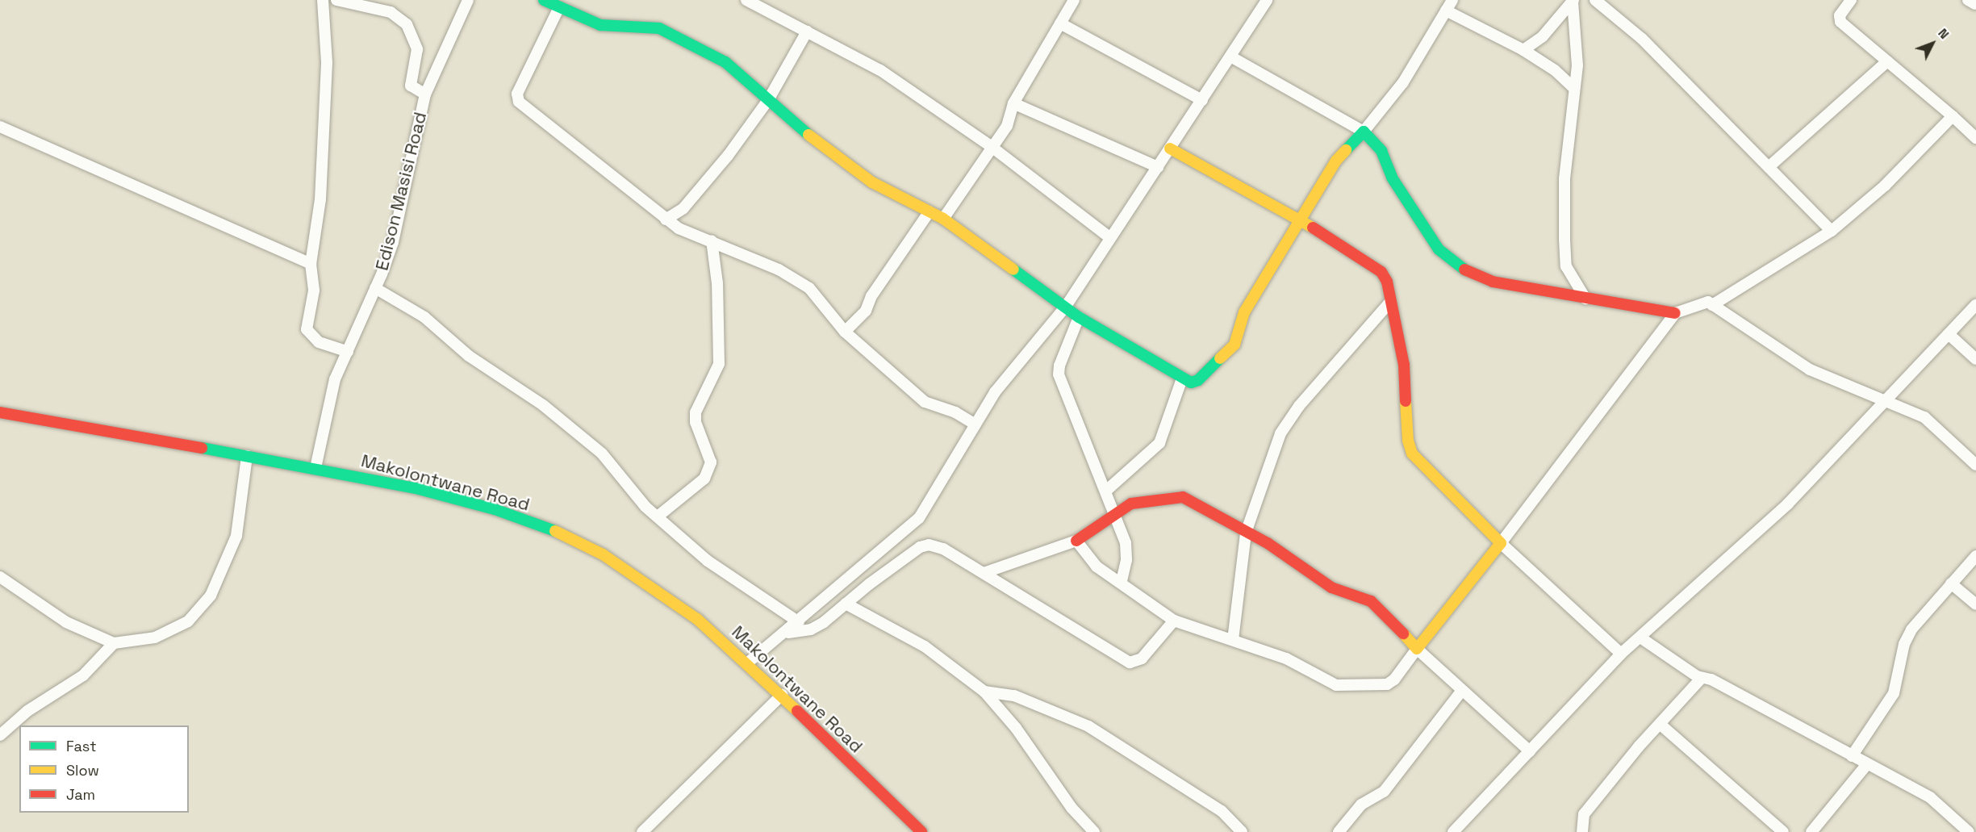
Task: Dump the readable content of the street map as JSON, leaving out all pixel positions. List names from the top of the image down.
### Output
{
  "streets": {
    "street": ["Edison Masisi Road", "Makolontwane Road"]
  },
  "crossings": [
    ["Edison Masisi Road", "Makolontwane Road"]
  ],
  "legend": ["Fast", "Slow", "Jam"],
  "north": "top right"
}
